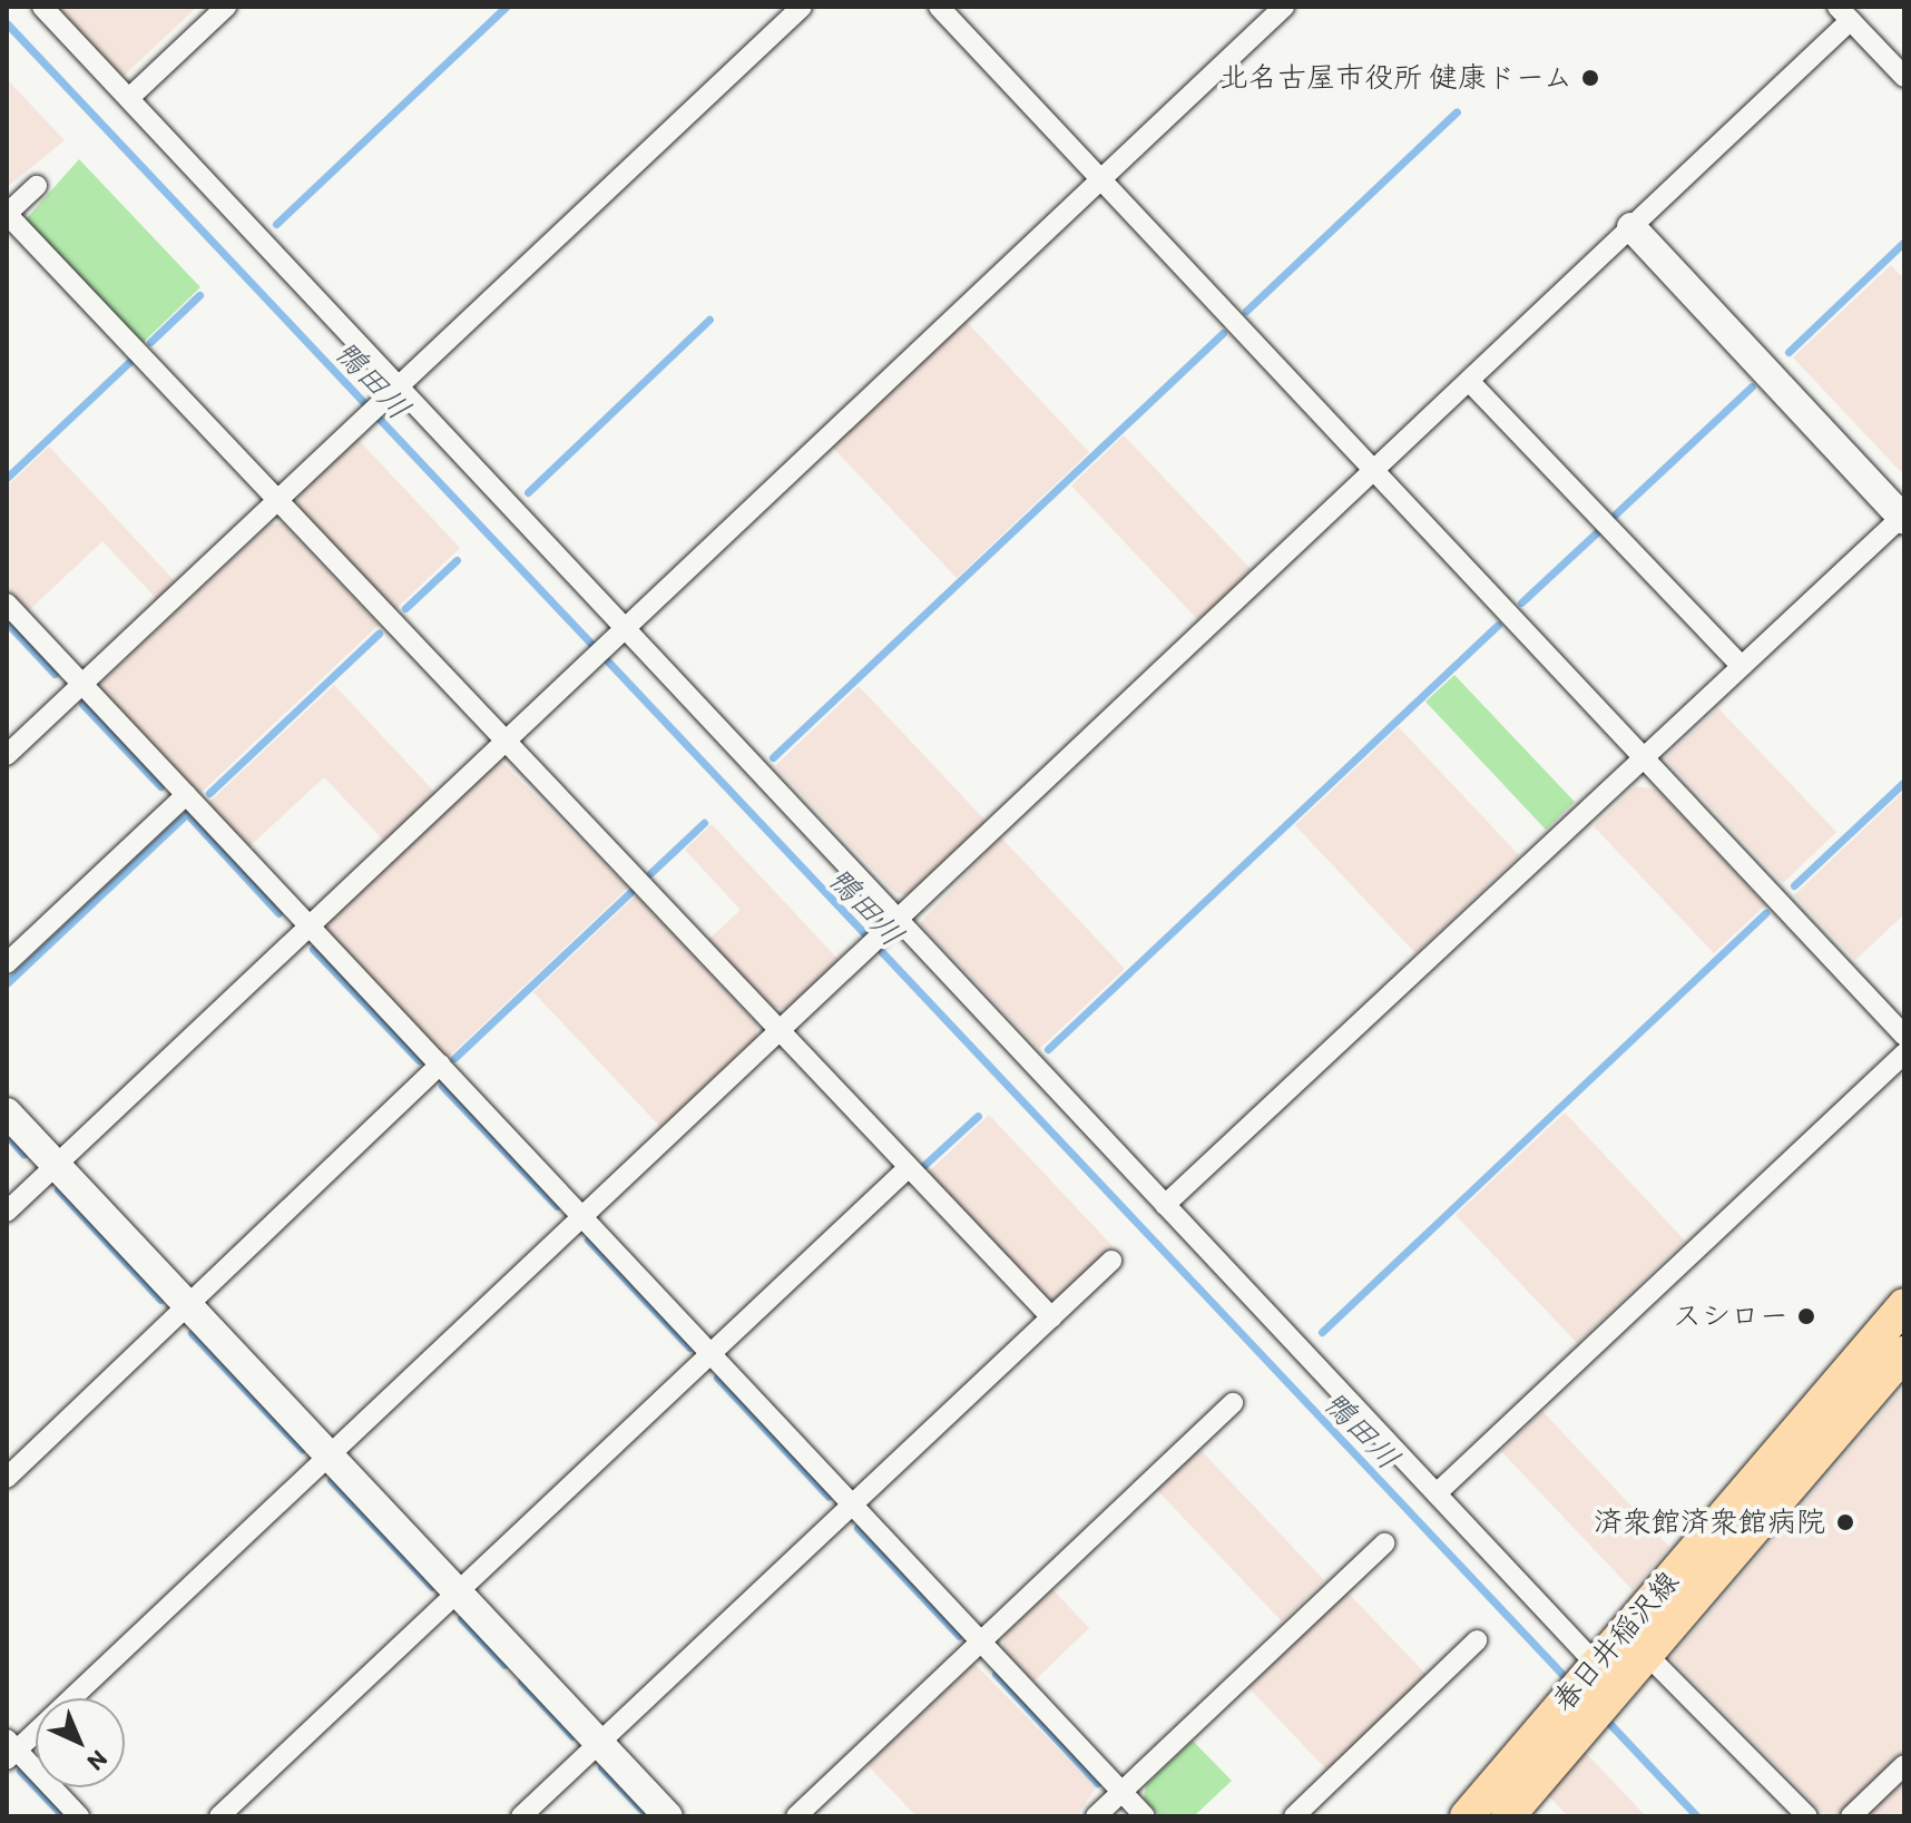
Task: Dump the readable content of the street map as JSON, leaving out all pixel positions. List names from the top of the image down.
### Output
{
  "streets": {
    "main road": ["春日井稲沢線"]
  },
  "water": ["鴨田川"],
  "places": ["北名古屋市役所 健康ドーム", "スシロー", "済衆館済衆館病院"],
  "north": "bottom right"
}
